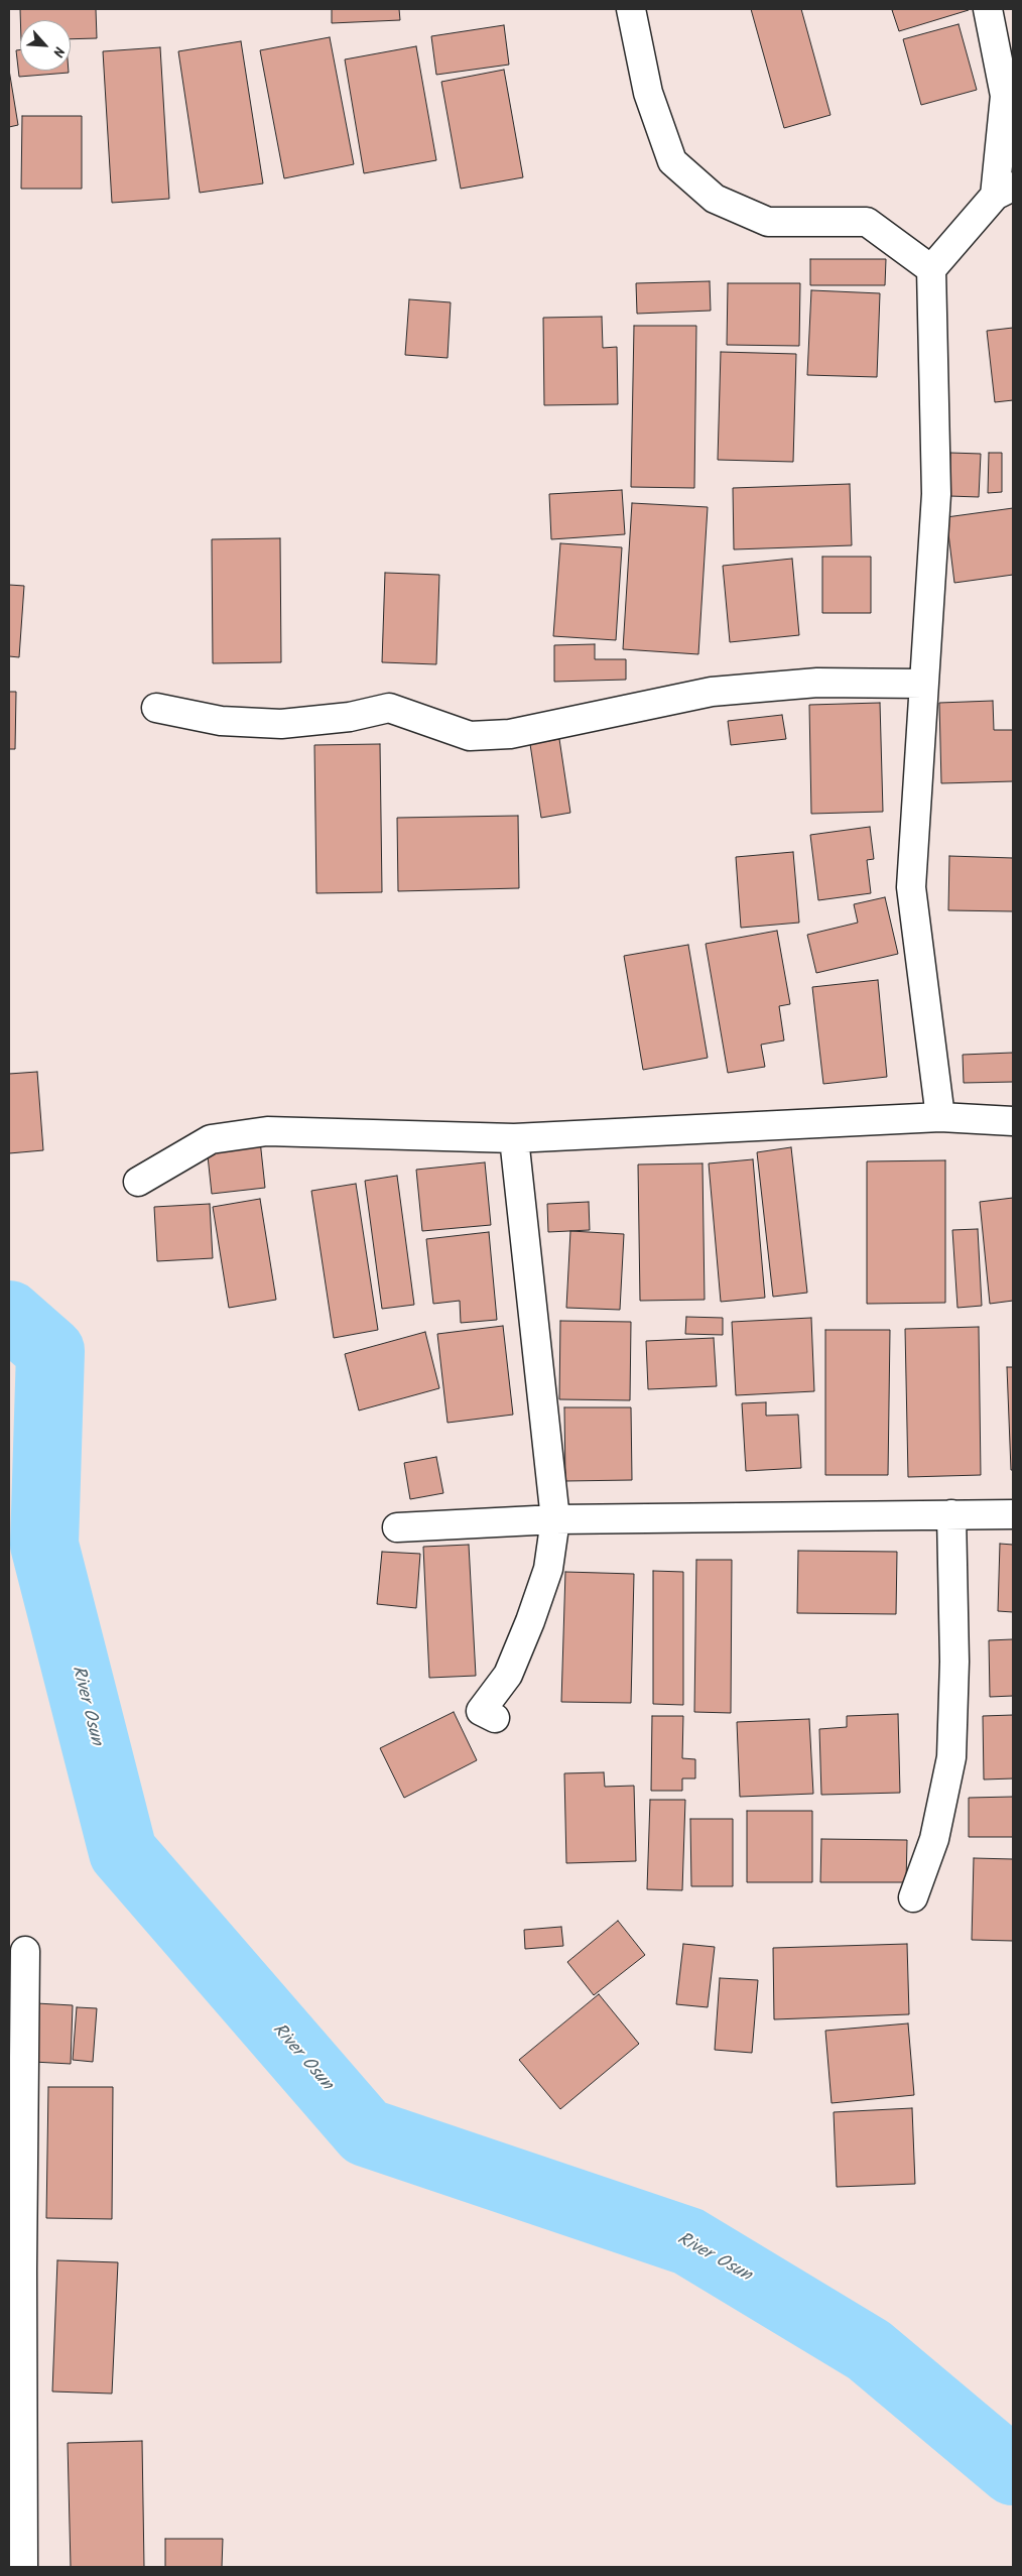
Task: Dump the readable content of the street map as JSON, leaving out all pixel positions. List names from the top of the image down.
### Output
{
  "water": ["River Osun"],
  "north": "bottom right"
}
